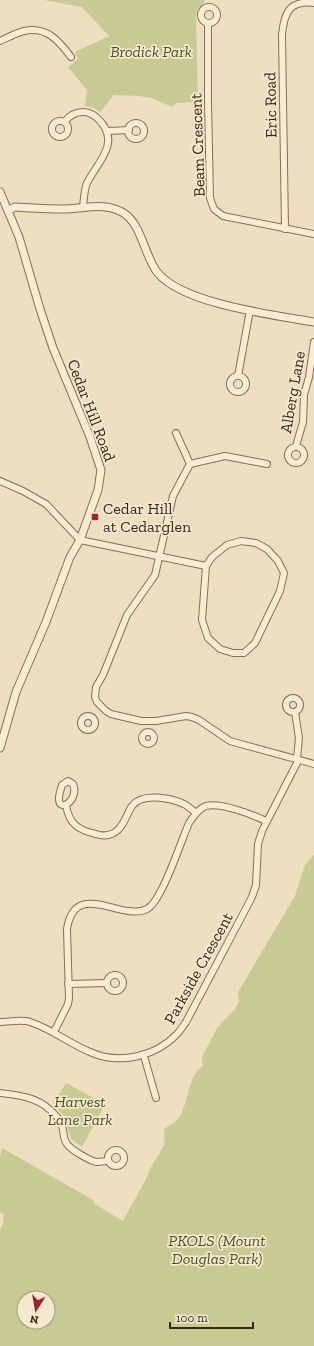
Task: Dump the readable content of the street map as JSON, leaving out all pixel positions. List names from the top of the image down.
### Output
{
  "streets": {
    "street": [
      "Eric Road",
      "Beam Crescent",
      "Alberg Lane",
      "Cedar Hill Road",
      "Parkside Crescent"
    ]
  },
  "crossings": [
    ["Eric Road", "Beam Crescent"]
  ],
  "parks": ["Brodick Park", "Harvest Lane Park", "PKOLS (Mount Douglas Park)"],
  "places": {
    "transit": ["Cedar Hill at Cedarglen"]
  },
  "scale_bar": "100 m",
  "north": "bottom"
}
